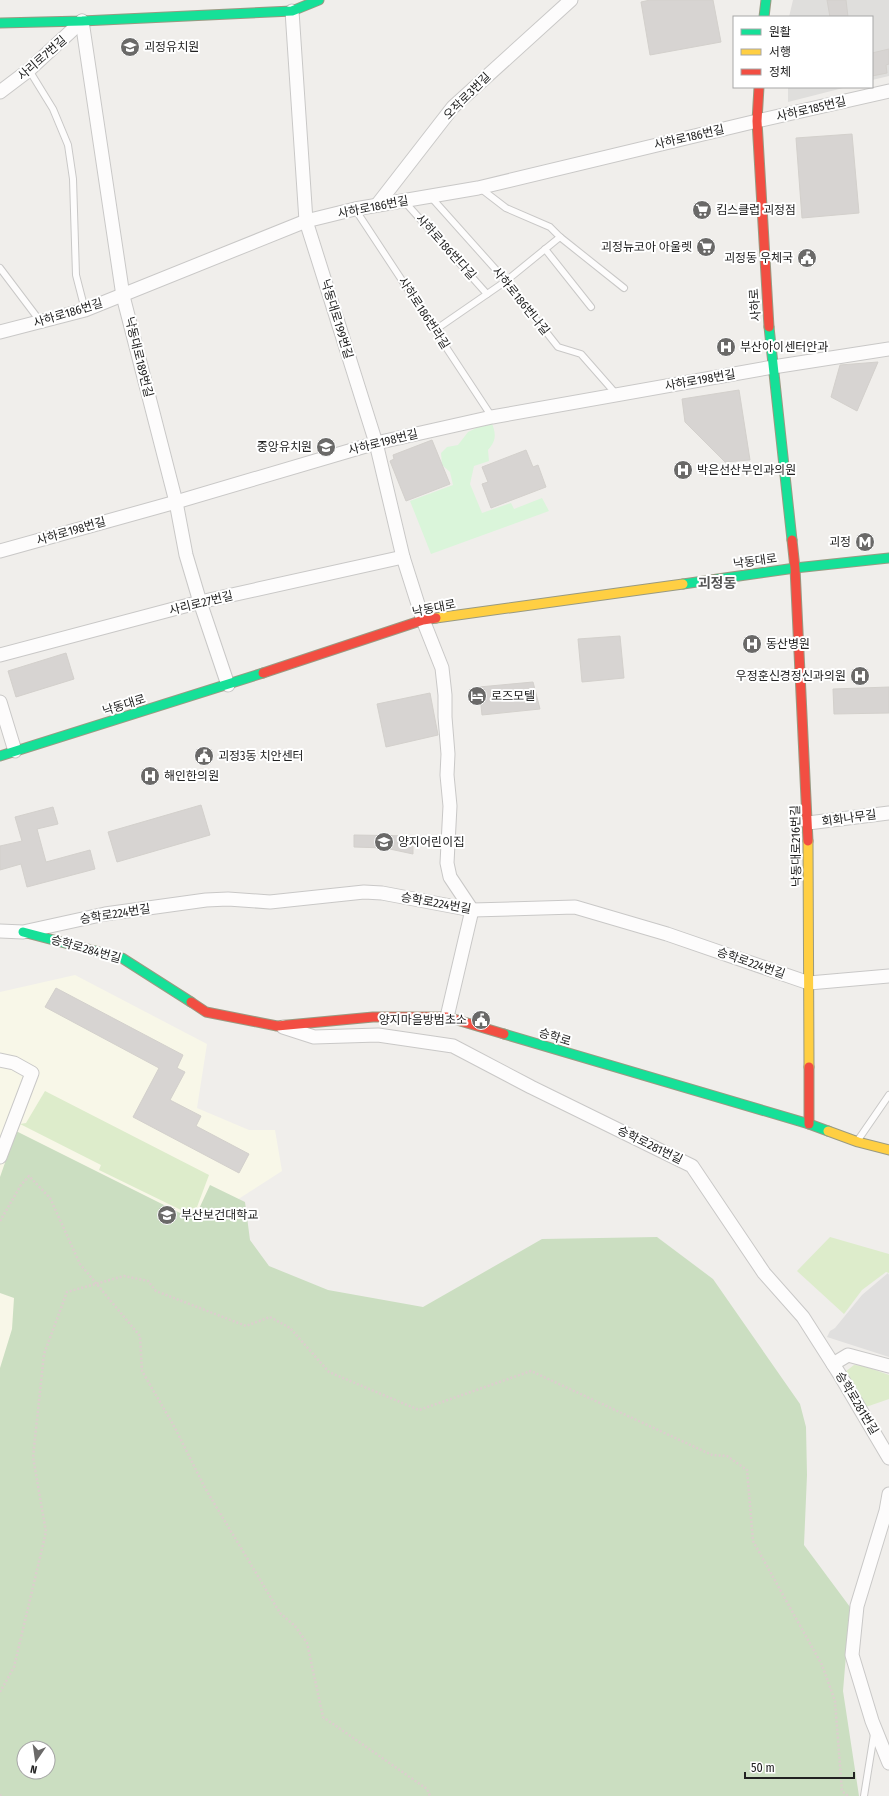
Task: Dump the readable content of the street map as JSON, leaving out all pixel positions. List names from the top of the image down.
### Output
{
  "streets": {
    "street": [
      "사리로7번길",
      "오작로3번길",
      "사하로185번길",
      "사하로186번길",
      "사하로",
      "낙동대로199번길",
      "낙동대로189번길",
      "사하로198번길",
      "낙동대로",
      "사리로27번길",
      "회화나무길",
      "낙동대로216번길",
      "승학로224번길",
      "승학로284번길",
      "승학로",
      "승학로281번길"
    ],
    "lane": ["사하로186번다길", "사하로186번나길", "사하로186번라길"]
  },
  "crossings": [
    ["사리로7번길", "낙동대로189번길"],
    ["오작로3번길", "사하로186번길"],
    ["사하로185번길", "사하로186번길"],
    ["사하로185번길", "사하로"],
    ["사하로186번길", "사하로186번다길"],
    ["사하로186번길", "사하로186번나길"],
    ["사하로186번길", "사하로"],
    ["사하로186번길", "사하로186번라길"],
    ["사하로186번길", "낙동대로199번길"],
    ["사하로186번길", "낙동대로189번길"],
    ["사하로186번나길", "사하로198번길"],
    ["사하로", "사하로198번길"],
    ["사하로", "낙동대로"],
    ["사하로", "낙동대로216번길"],
    ["사하로186번라길", "사하로198번길"],
    ["낙동대로199번길", "사하로198번길"],
    ["낙동대로199번길", "낙동대로"],
    ["낙동대로199번길", "사리로27번길"],
    ["낙동대로199번길", "승학로224번길"],
    ["낙동대로189번길", "사하로198번길"],
    ["낙동대로189번길", "낙동대로"],
    ["낙동대로189번길", "사리로27번길"],
    ["낙동대로", "낙동대로216번길"],
    ["회화나무길", "낙동대로216번길"],
    ["낙동대로216번길", "승학로224번길"],
    ["낙동대로216번길", "승학로"],
    ["승학로224번길", "승학로284번길"],
    ["승학로284번길", "승학로"],
    ["승학로", "승학로281번길"]
  ],
  "districts": ["괴정동"],
  "places": {
    "school or university": [
      "괴정유치원",
      "중앙유치원",
      "양지어린이집",
      "부산보건대학교"
    ],
    "supermarket": ["킴스클럽 괴정점", "괴정뉴코아 아울렛"],
    "public building": ["괴정동 우체국", "괴정3동 치안센터", "양지마을방범초소"],
    "hospital": [
      "부산아이센터안과",
      "박은선산부인과의원",
      "동산병원",
      "우정훈신경정신과의원",
      "해인한의원"
    ],
    "metro station": ["괴정"],
    "hotel": ["로즈모텔"]
  },
  "legend": ["원활", "서행", "정체"],
  "scale_bar": "50 m",
  "north": "bottom"
}
